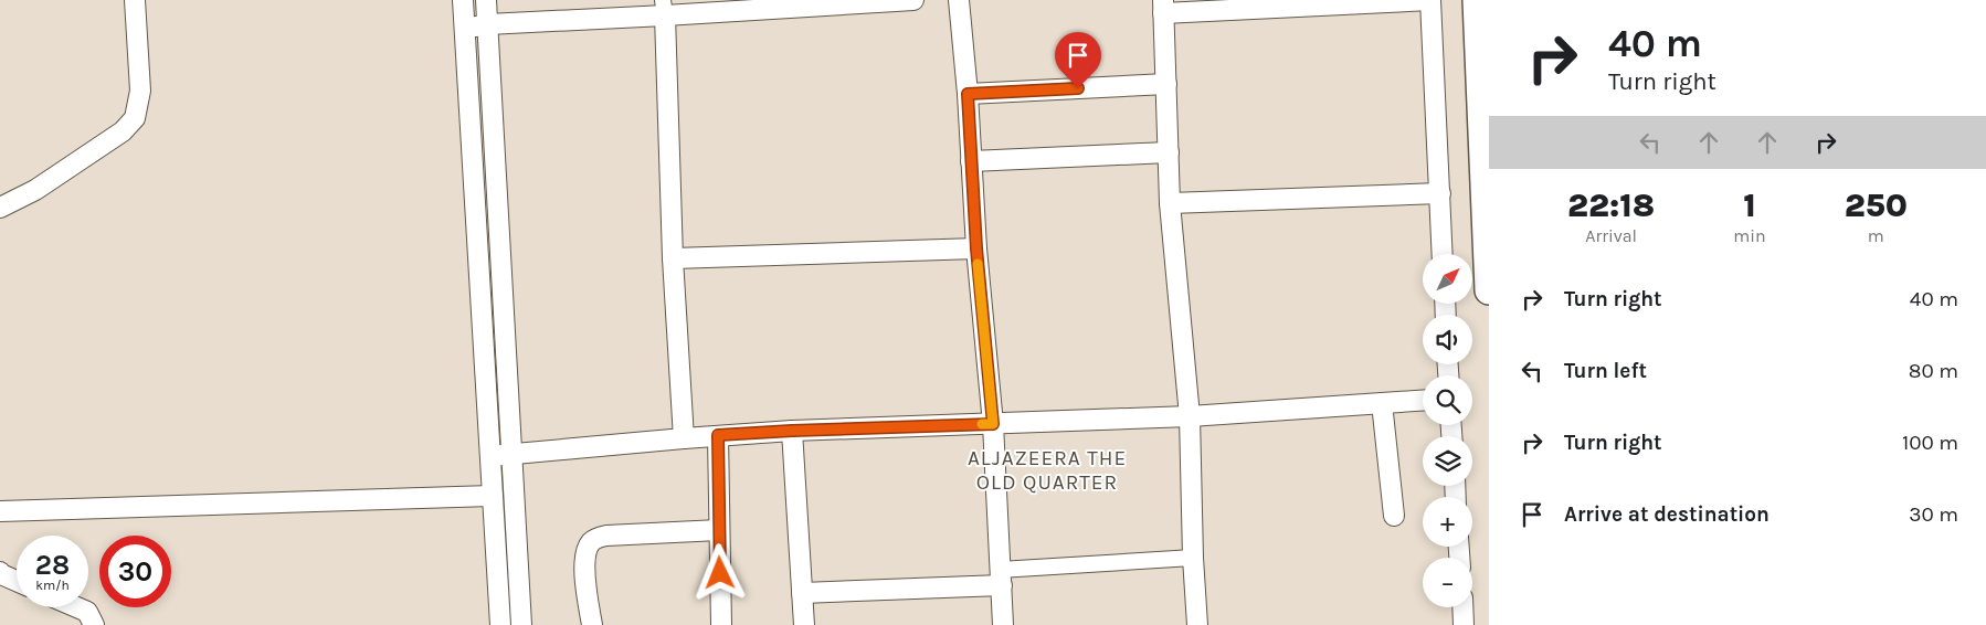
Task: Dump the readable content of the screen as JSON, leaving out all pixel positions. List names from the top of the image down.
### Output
{
  "districts": ["ALJAZEERA THE OLD QUARTER"],
  "north": "top right",
  "page": {
    "turn": ["40 m", "Turn right"],
    "eta": [
      "22:18",
      "Arrival",
      "1",
      "min",
      "250",
      "m"
    ],
    "map_buttons": ["+", "−"],
    "list": [
      {
        "name": "Turn right",
        "value": "40 m"
      },
      {
        "name": "Turn left",
        "value": "80 m"
      },
      {
        "name": "Turn right",
        "value": "100 m"
      },
      {
        "name": "Arrive at destination",
        "value": "30 m"
      }
    ],
    "speed": "28 km/h",
    "limit": "30"
  }
}
